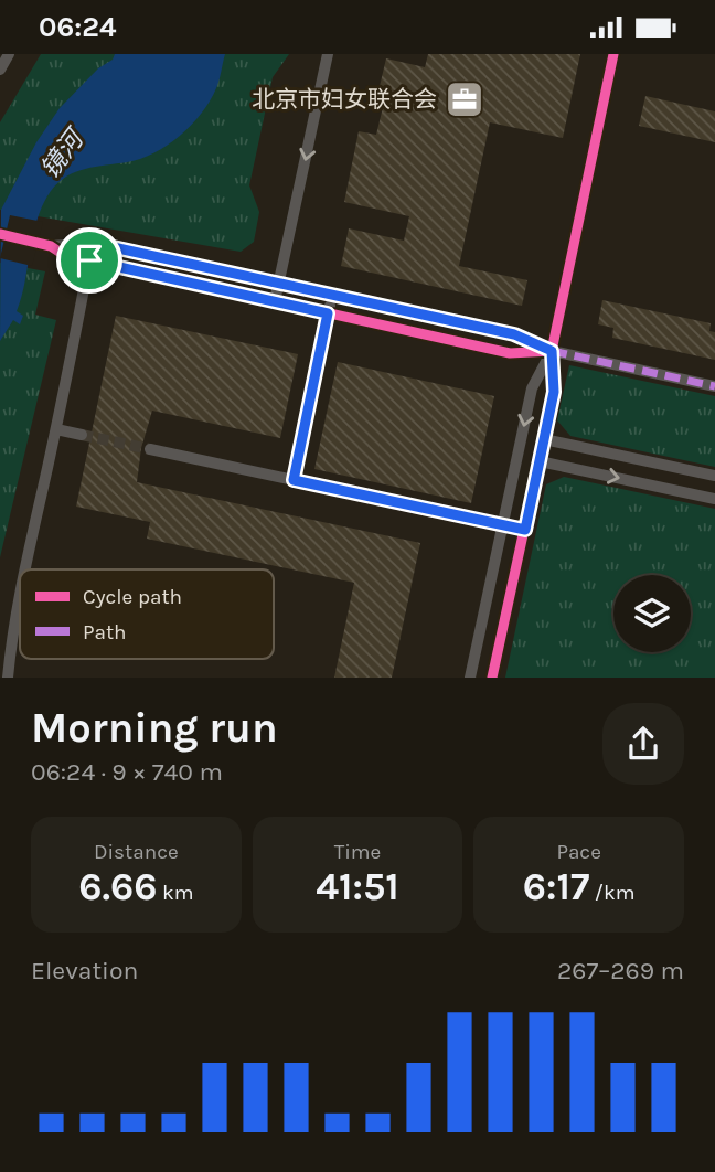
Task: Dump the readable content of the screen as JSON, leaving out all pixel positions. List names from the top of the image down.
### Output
{
  "water": ["镜河"],
  "places": {
    "office": ["北京市妇女联合会"]
  },
  "legend": ["Cycle path", "Path"],
  "page": {
    "status": "06:24",
    "heading": ["Morning run", "06:24 · 9 × 740 m"],
    "stats": [
      ["Distance", "6.66 km"],
      ["Time", "41:51"],
      ["Pace", "6:17 /km"]
    ],
    "chart": ["Elevation", "267–269 m"]
  }
}
